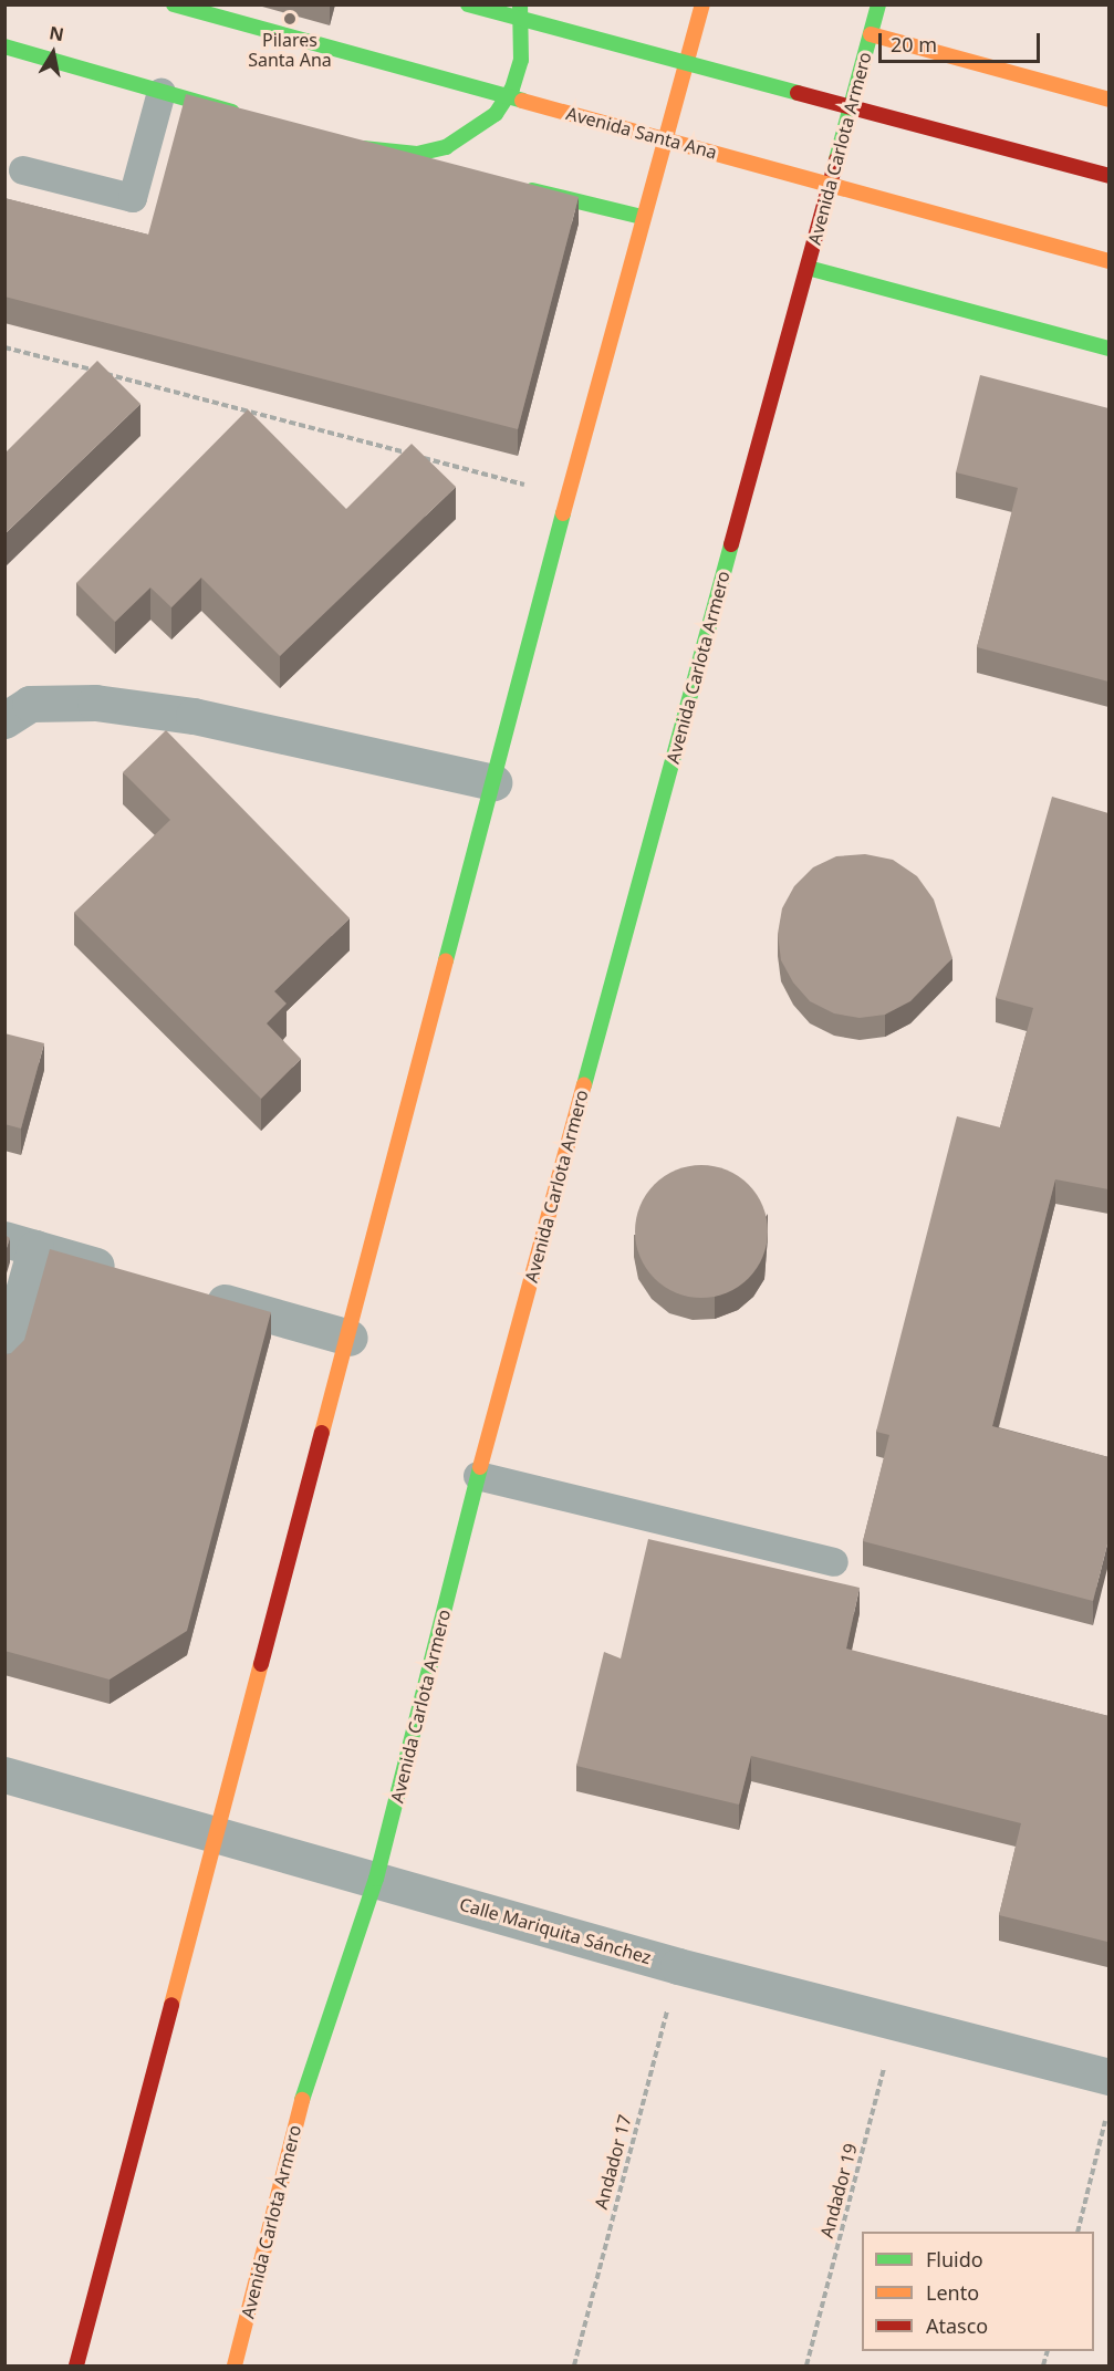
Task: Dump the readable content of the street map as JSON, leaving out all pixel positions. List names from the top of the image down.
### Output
{
  "streets": {
    "main road": ["Avenida Santa Ana", "Avenida Carlota Armero"],
    "street": ["Calle Mariquita Sánchez"],
    "path": ["Andador 17", "Andador 19"]
  },
  "crossings": [
    ["Avenida Carlota Armero", "Calle Mariquita Sánchez"],
    ["Calle Mariquita Sánchez", "Andador 17"],
    ["Calle Mariquita Sánchez", "Andador 19"]
  ],
  "places": ["Pilares Santa Ana"],
  "legend": ["Fluido", "Lento", "Atasco"],
  "scale_bar": "20 m",
  "north": "top"
}
